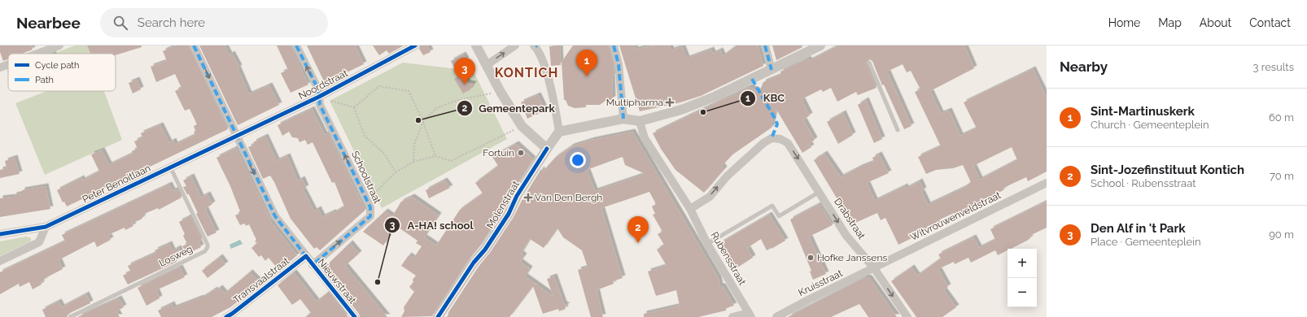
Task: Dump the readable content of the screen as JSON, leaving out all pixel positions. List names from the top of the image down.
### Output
{
  "streets": {
    "street": [
      "Noordstraat",
      "Schoolstraat",
      "Peter Benoitlaan",
      "Molenstraat",
      "Witvrouwenveldstraat",
      "Drabstraat",
      "Rubensstraat",
      "Transvaalstraat",
      "Nieuwstraat",
      "Kruisstraat"
    ],
    "lane": ["Losweg"]
  },
  "crossings": [
    ["Noordstraat", "Schoolstraat"],
    ["Noordstraat", "Peter Benoitlaan"],
    ["Noordstraat", "Nieuwstraat"],
    ["Schoolstraat", "Nieuwstraat"],
    ["Peter Benoitlaan", "Losweg"],
    ["Peter Benoitlaan", "Nieuwstraat"],
    ["Witvrouwenveldstraat", "Drabstraat"],
    ["Witvrouwenveldstraat", "Kruisstraat"],
    ["Drabstraat", "Rubensstraat"],
    ["Drabstraat", "Kruisstraat"],
    ["Transvaalstraat", "Nieuwstraat"]
  ],
  "one_way": ["Schoolstraat", "Nieuwstraat"],
  "districts": ["KONTICH"],
  "places": {
    "health": ["Multipharma", "Van Den Bergh"],
    "other": [
      "KBC",
      "Gemeentepark",
      "Fortuin",
      "Hofke Janssens",
      "A-HA! school"
    ]
  },
  "legend": ["Cycle path", "Path"],
  "page": {
    "header": "Nearbee",
    "search": "Search here",
    "nav": [
      "Home",
      "Map",
      "About",
      "Contact"
    ],
    "heading": ["Nearby", "3 results"],
    "pins": ["1", "3", "2"],
    "list": [
      {
        "mark": "1",
        "name": "Sint-Martinuskerk",
        "note": "Church · Gemeenteplein",
        "value": "60 m"
      },
      {
        "mark": "2",
        "name": "Sint-Jozefinstituut Kontich",
        "note": "School · Rubensstraat",
        "value": "70 m"
      },
      {
        "mark": "3",
        "name": "Den Alf in 't Park",
        "note": "Place · Gemeenteplein",
        "value": "90 m"
      }
    ],
    "map_buttons": ["+", "−"]
  }
}
